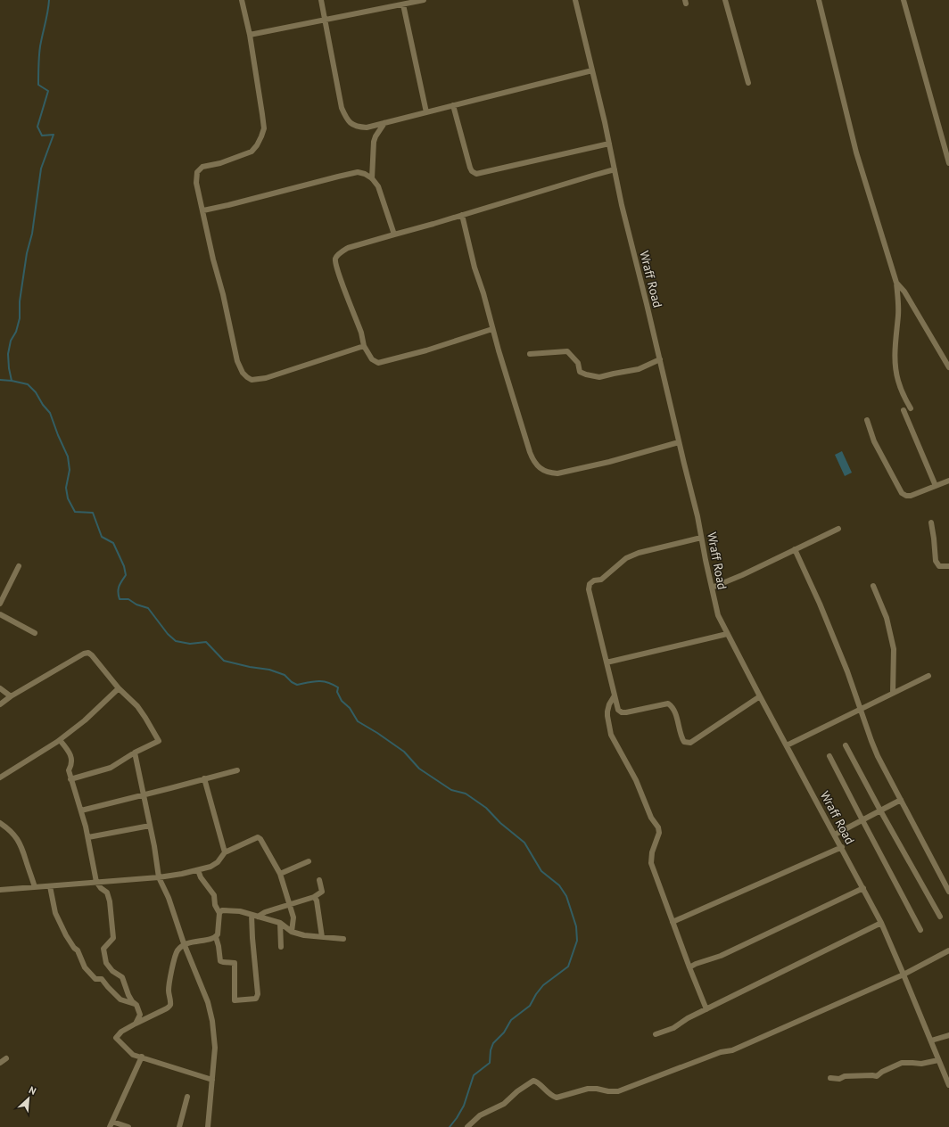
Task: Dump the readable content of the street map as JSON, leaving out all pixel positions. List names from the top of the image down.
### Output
{
  "streets": {
    "street": ["Wraff Road"]
  },
  "north": "top right"
}
